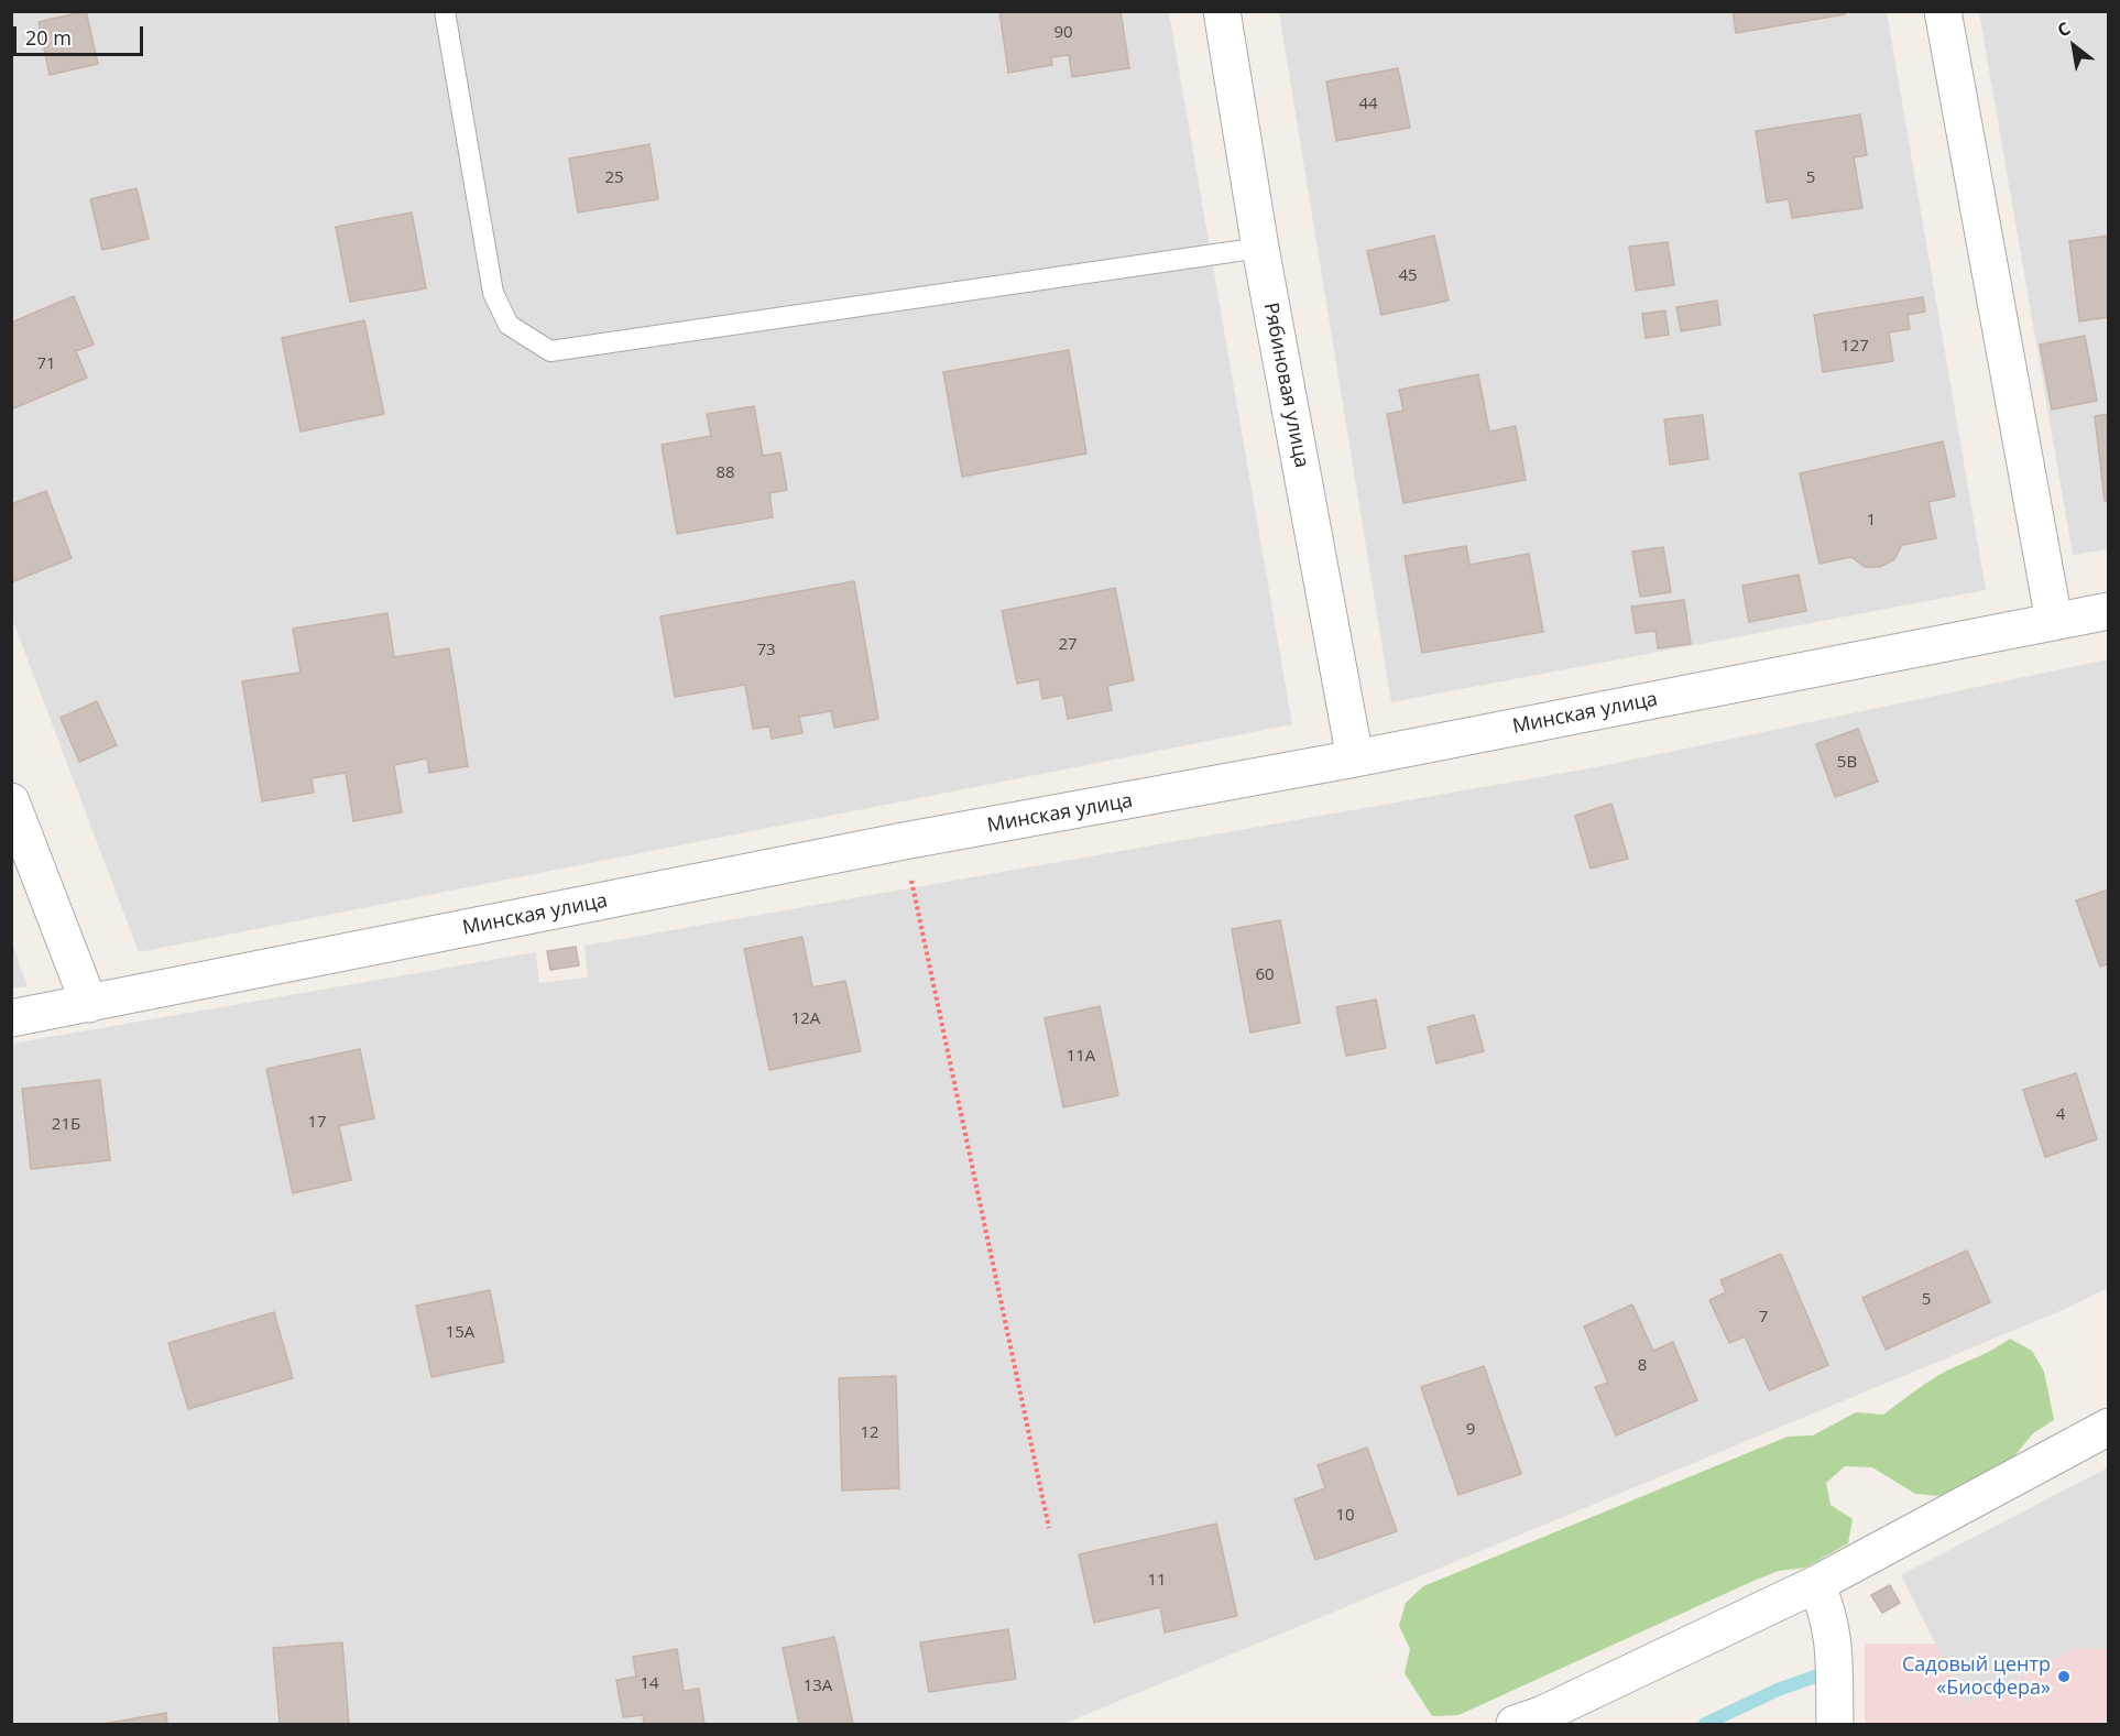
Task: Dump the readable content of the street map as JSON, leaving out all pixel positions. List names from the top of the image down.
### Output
{
  "streets": {
    "street": ["Рябиновая улица", "Минская улица"]
  },
  "crossings": [
    ["Рябиновая улица", "Минская улица"]
  ],
  "places": ["Садовый центр «Биосфера»"],
  "house_numbers": [
    "90",
    "44",
    "25",
    "5",
    "45",
    "127",
    "71",
    "88",
    "1",
    "27",
    "73",
    "5В",
    "60",
    "12А",
    "11А",
    "4",
    "17",
    "21Б",
    "5",
    "7",
    "15А",
    "8",
    "9",
    "12",
    "10",
    "11",
    "14",
    "13А"
  ],
  "scale_bar": "20 m",
  "north": "top left"
}
